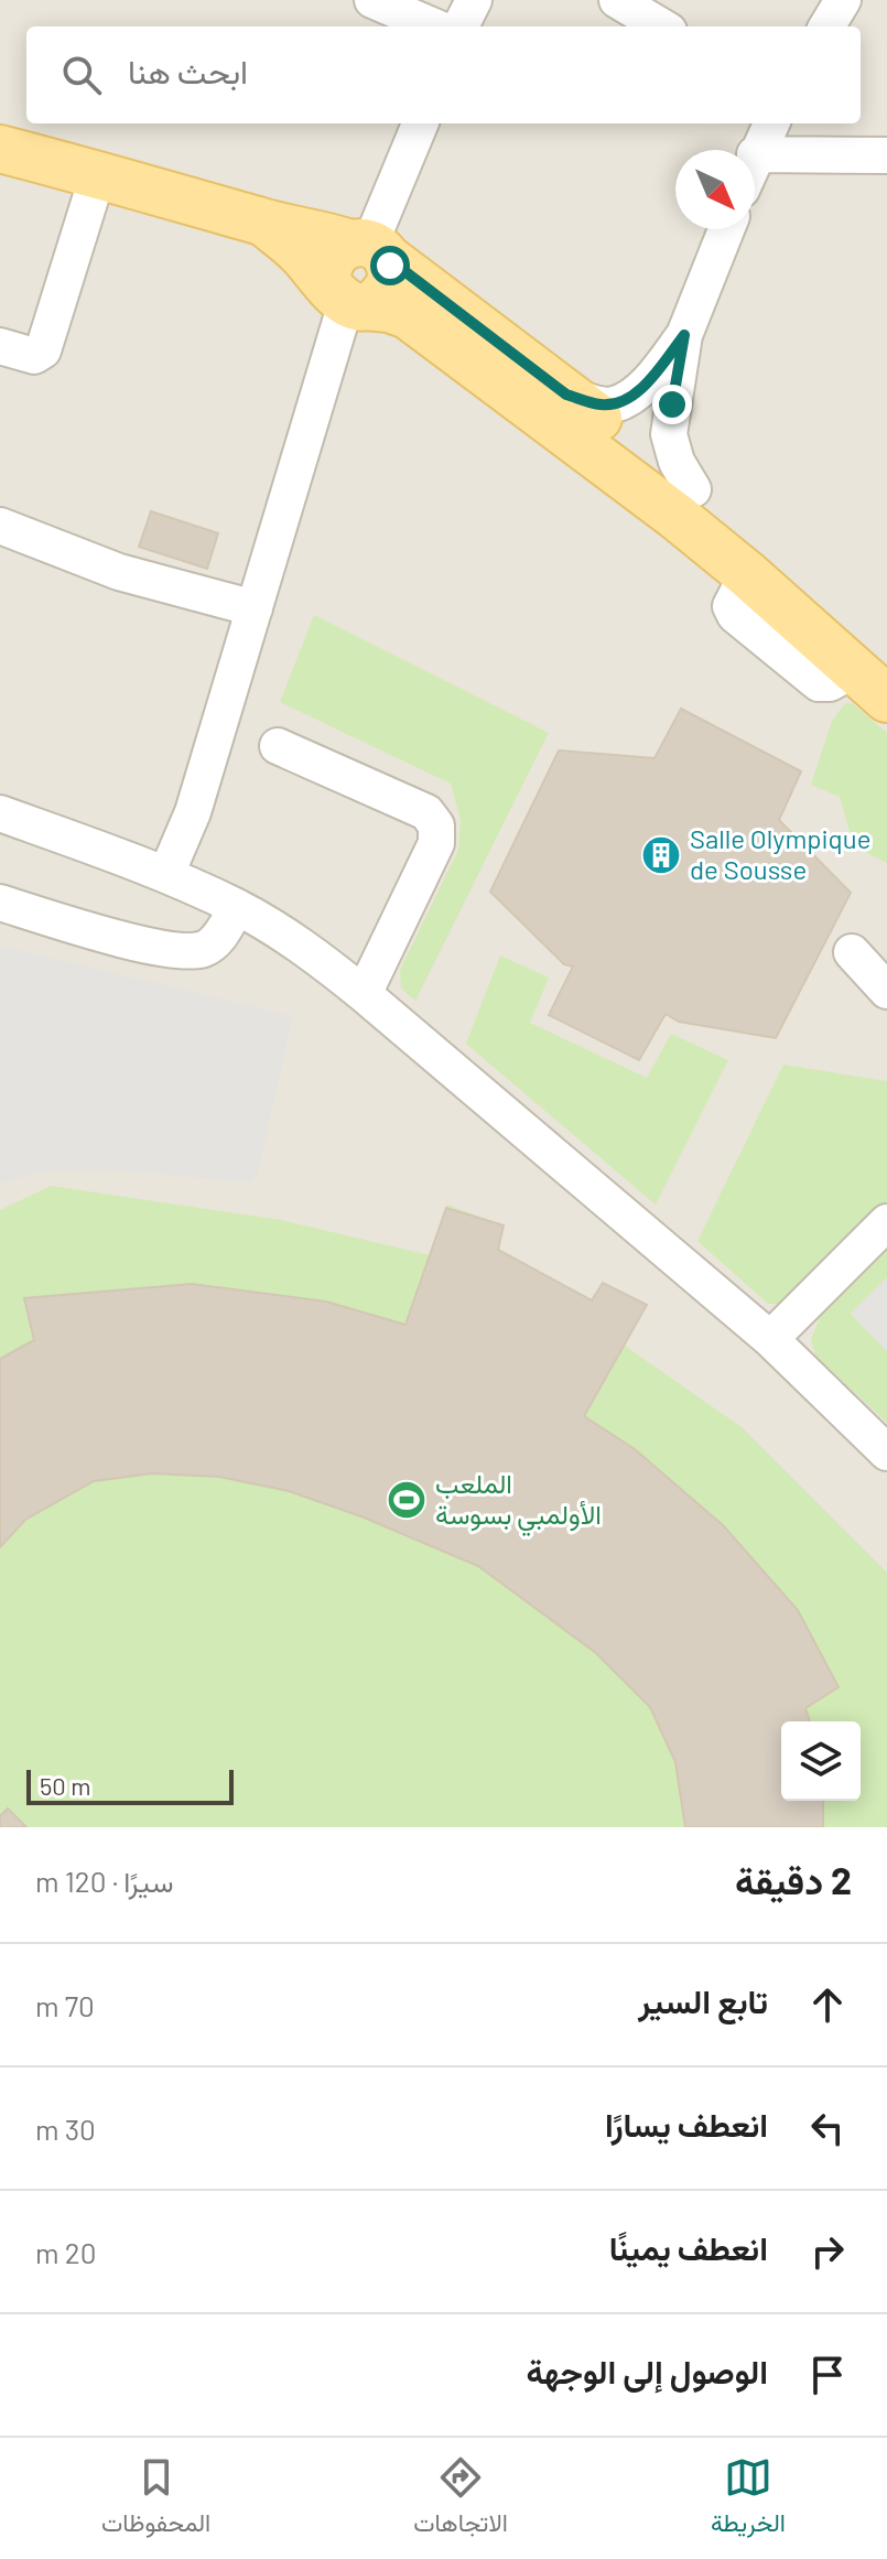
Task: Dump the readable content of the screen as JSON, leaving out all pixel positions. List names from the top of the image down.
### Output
{
  "places": {
    "building": ["Salle Olympique de Sousse"],
    "sports": ["الملعب الأولمبي بسوسة"]
  },
  "scale_bar": "50 m",
  "north": "bottom right",
  "page": {
    "search": "ابحث هنا",
    "scale": "50 m",
    "heading": ["2 دقيقة", "سيرًا · 120 m"],
    "list": [
      ["تابع السير", "70 m"],
      ["انعطف يسارًا", "30 m"],
      ["انعطف يمينًا", "20 m"],
      "الوصول إلى الوجهة"
    ],
    "nav": ["الخريطة", "الاتجاهات", "المحفوظات"]
  }
}
